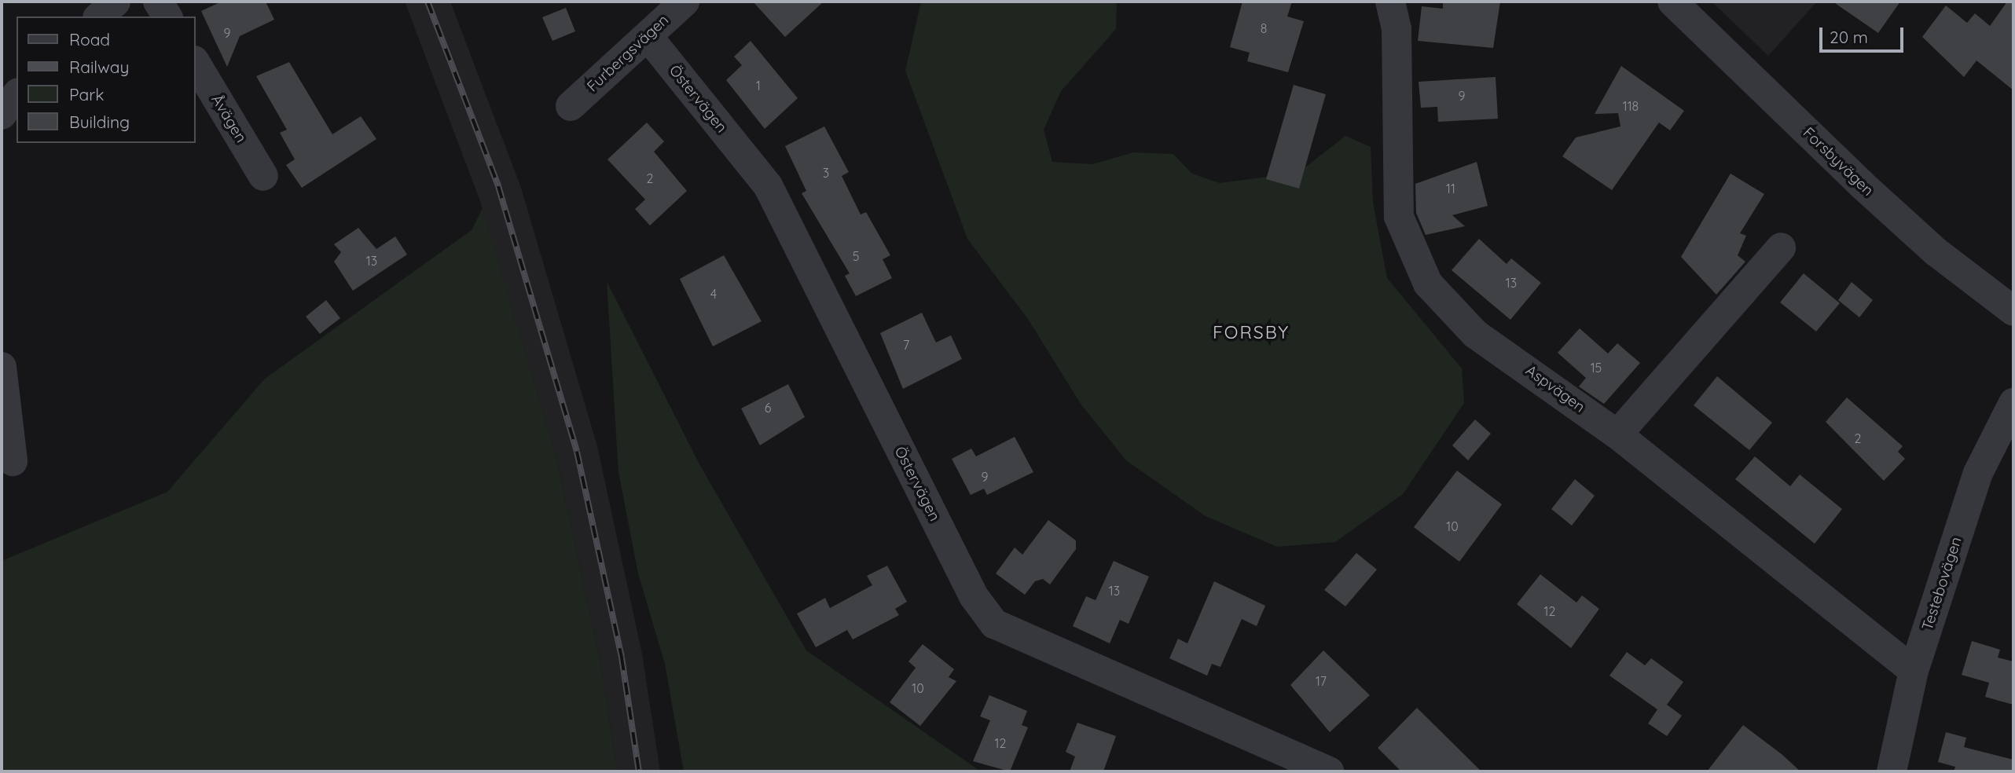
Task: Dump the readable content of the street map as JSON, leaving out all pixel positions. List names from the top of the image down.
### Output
{
  "streets": {
    "street": [
      "Furbergsvägen",
      "Östervägen",
      "Åvägen",
      "Forsbyvägen",
      "Aspvägen",
      "Testebovägen"
    ]
  },
  "crossings": [
    ["Furbergsvägen", "Östervägen"],
    ["Aspvägen", "Testebovägen"]
  ],
  "districts": ["FORSBY"],
  "house_numbers": [
    "8",
    "9",
    "1",
    "9",
    "118",
    "3",
    "2",
    "11",
    "5",
    "13",
    "13",
    "4",
    "7",
    "15",
    "6",
    "2",
    "9",
    "10",
    "13",
    "12",
    "17",
    "10",
    "12"
  ],
  "legend": [
    "Road",
    "Railway",
    "Park",
    "Building"
  ],
  "scale_bar": "20 m"
}
